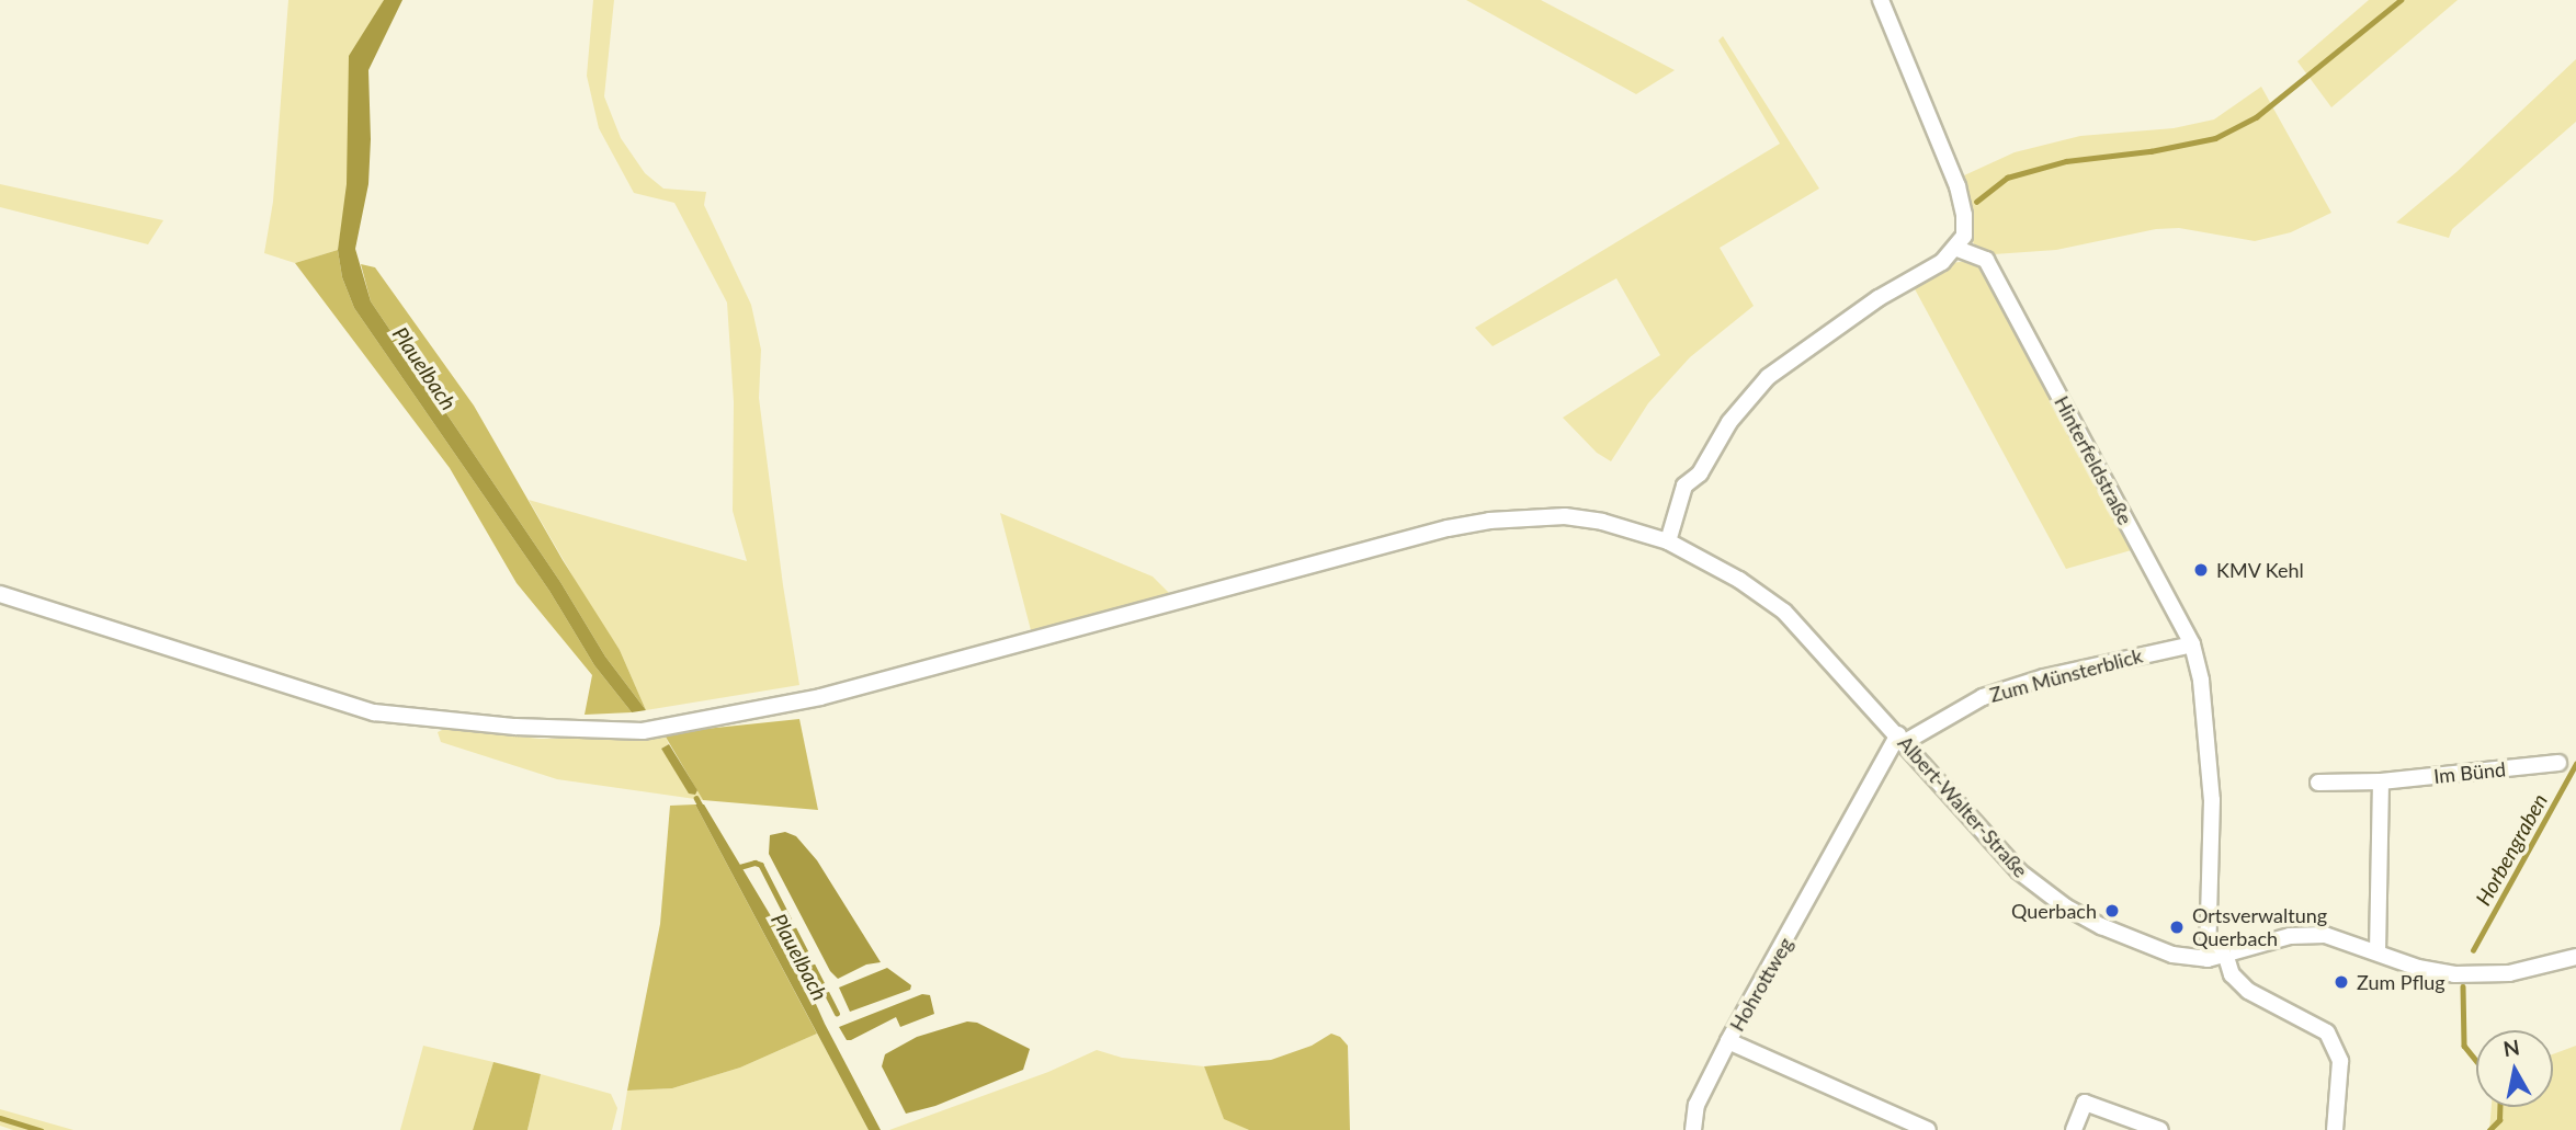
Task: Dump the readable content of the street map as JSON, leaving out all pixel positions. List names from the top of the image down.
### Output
{
  "streets": {
    "street": [
      "Hinterfeldstraße",
      "Zum Münsterblick",
      "Im Bünd",
      "Albert-Walter-Straße",
      "Hohrottweg"
    ]
  },
  "crossings": [
    ["Hinterfeldstraße", "Zum Münsterblick"],
    ["Hinterfeldstraße", "Albert-Walter-Straße"],
    ["Zum Münsterblick", "Albert-Walter-Straße"],
    ["Zum Münsterblick", "Hohrottweg"],
    ["Albert-Walter-Straße", "Hohrottweg"]
  ],
  "water": ["Plauelbach", "Horbengraben"],
  "places": [
    "KMV Kehl",
    "Querbach",
    "Ortsverwaltung Querbach",
    "Zum Pflug"
  ],
  "north": "top"
}
